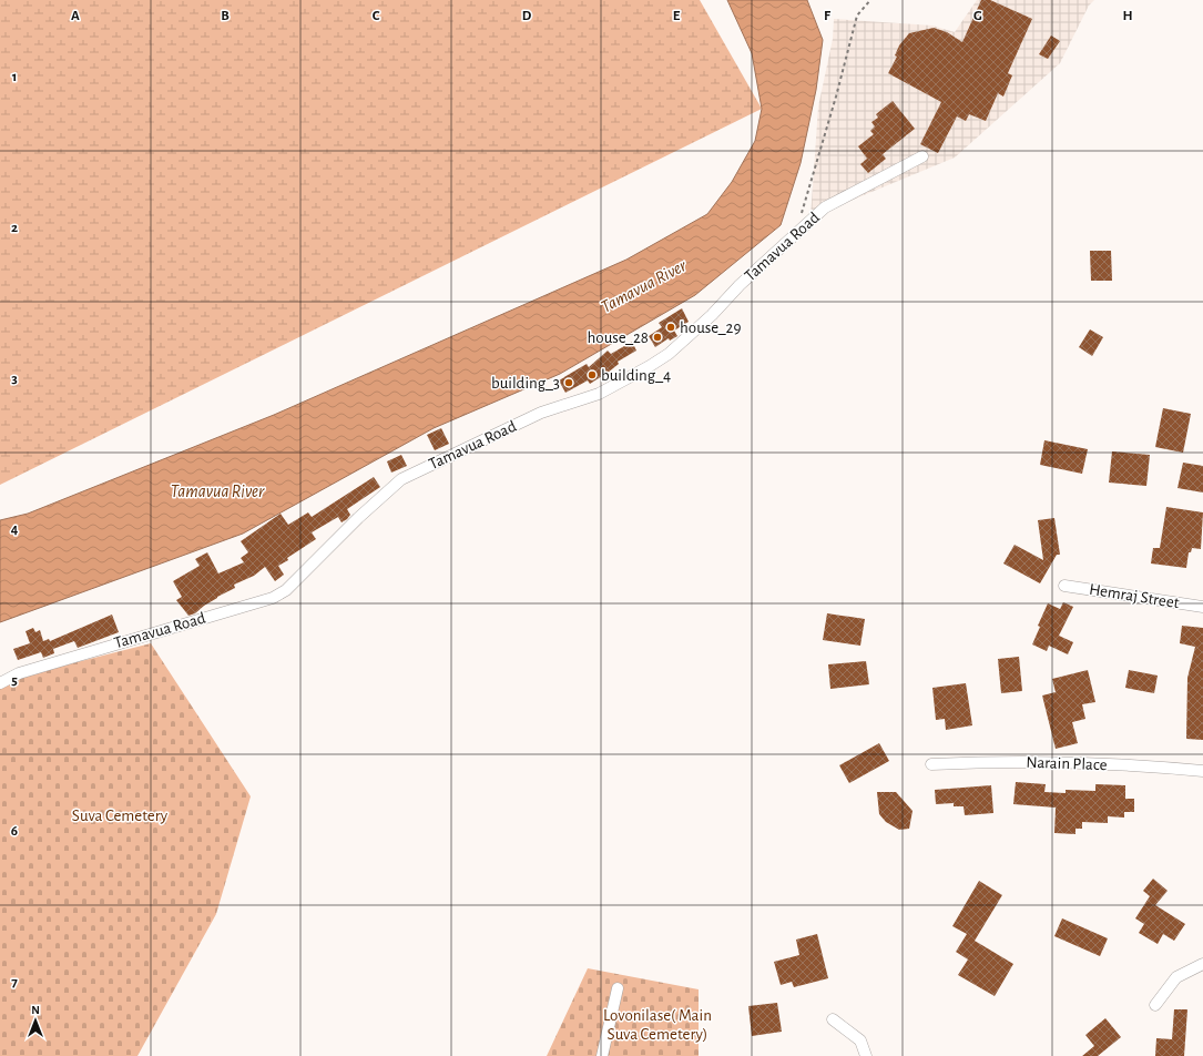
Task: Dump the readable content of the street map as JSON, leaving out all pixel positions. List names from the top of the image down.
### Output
{
  "streets": {
    "street": ["Tamavua Road", "Hemraj Street", "Narain Place"]
  },
  "water": ["Tamavua River"],
  "parks": ["Suva Cemetery", "Lovonilase( Main Suva Cemetery)"],
  "places": [
    "house_29",
    "house_28",
    "building_4",
    "building_3"
  ],
  "north": "top",
  "grid": {
    "columns": [
      "A",
      "B",
      "C",
      "D",
      "E",
      "F",
      "G",
      "H"
    ],
    "rows": [
      "1",
      "2",
      "3",
      "4",
      "5",
      "6",
      "7"
    ]
  }
}
